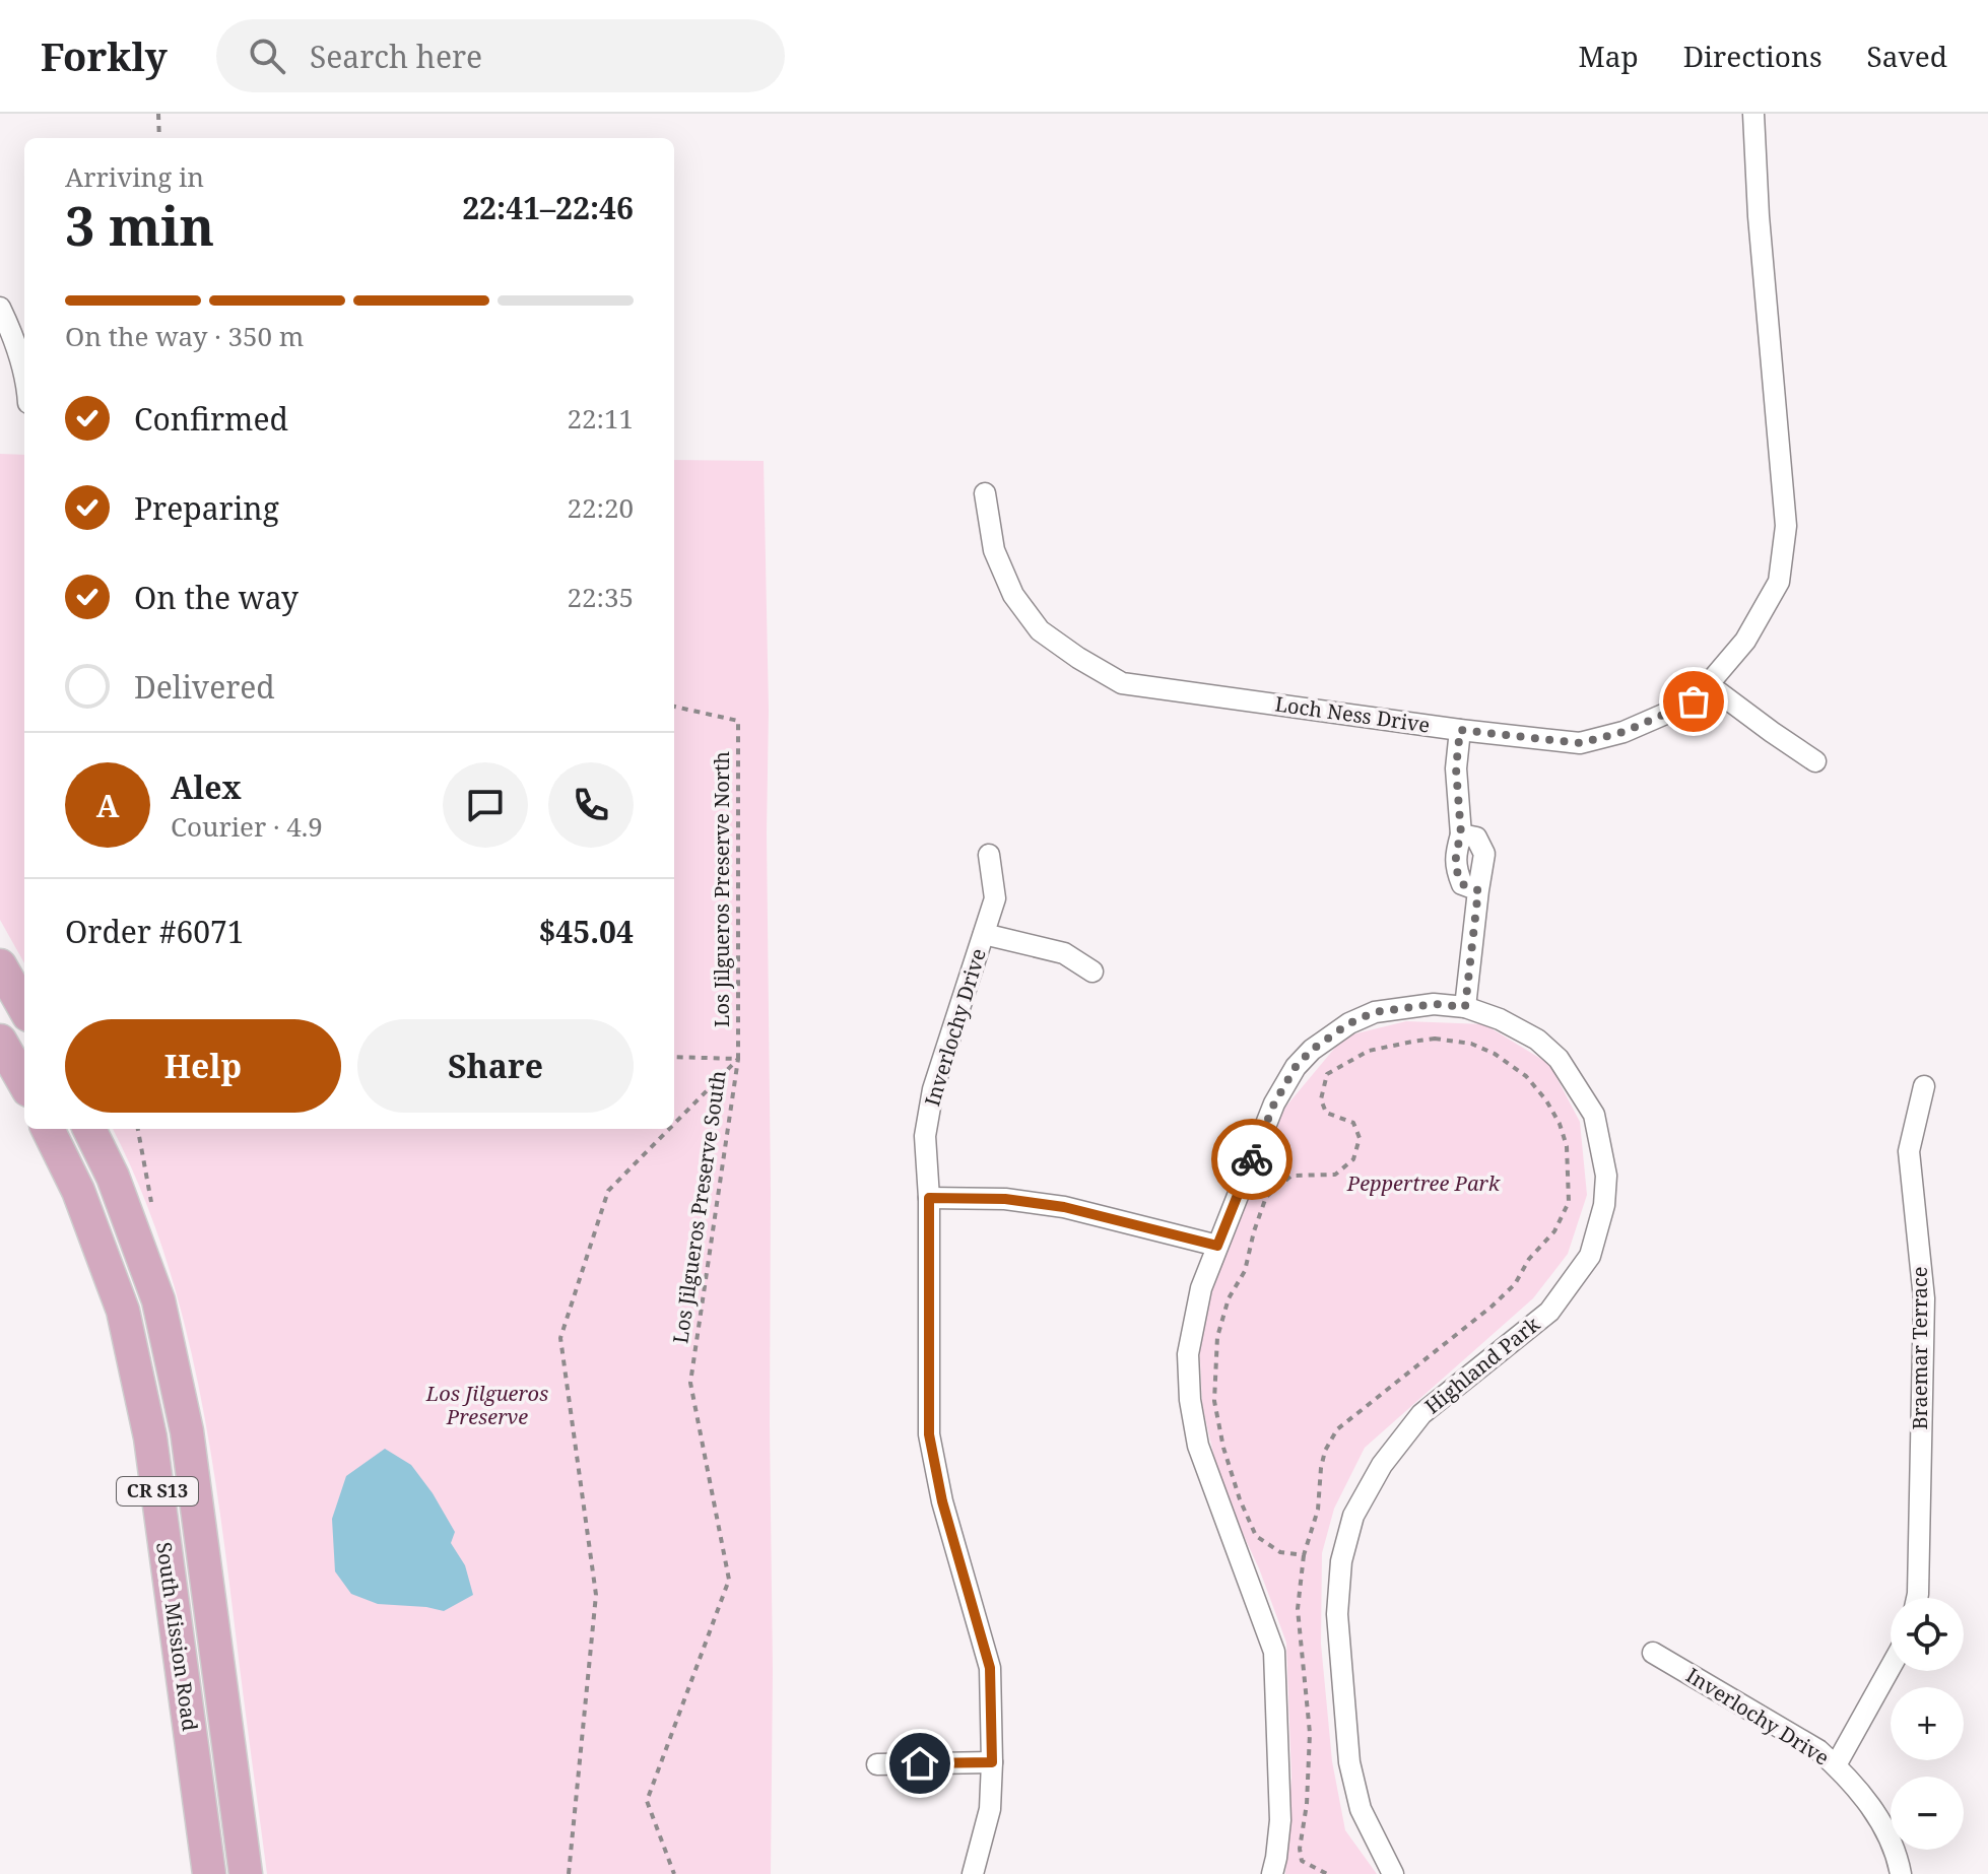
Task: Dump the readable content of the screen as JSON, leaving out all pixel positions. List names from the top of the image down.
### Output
{
  "streets": {
    "main road": ["CR S13", "South Mission Road"],
    "street": [
      "Loch Ness Drive",
      "Inverlochy Drive",
      "Braemar Terrace",
      "Highland Park"
    ],
    "path": ["Los Jilgueros Preserve North", "Los Jilgueros Preserve South"]
  },
  "crossings": [
    ["Los Jilgueros Preserve North", "Los Jilgueros Preserve South"]
  ],
  "parks": ["Peppertree Park", "Los Jilgueros Preserve"],
  "page": {
    "header": "Forkly",
    "search": "Search here",
    "nav": ["Map", "Directions", "Saved"],
    "heading": ["3 min", "Arriving in", "22:41–22:46"],
    "panel": [
      "Alex",
      "Courier · 4.9",
      "Order #6071",
      "$45.04"
    ],
    "bar": "On the way · 350 m",
    "list": [
      ["Confirmed", "22:11"],
      ["Preparing", "22:20"],
      ["On the way", "22:35"],
      "Delivered"
    ],
    "round": "A",
    "buttons": ["Help", "Share"],
    "map_buttons": ["+", "−"]
  }
}
